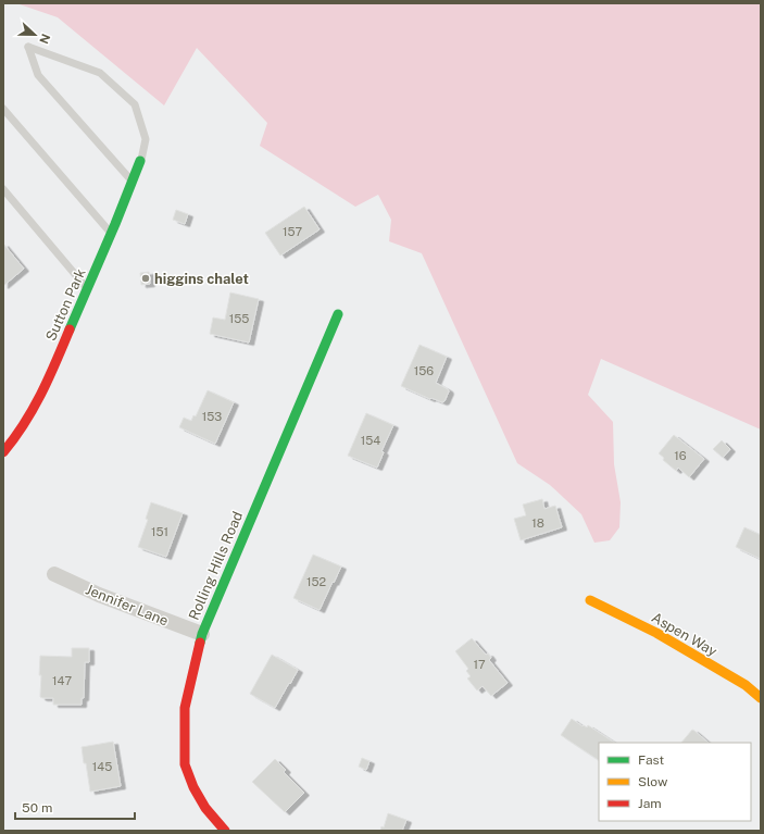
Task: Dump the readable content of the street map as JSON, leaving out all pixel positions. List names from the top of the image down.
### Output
{
  "streets": {
    "street": [
      "Sutton Park",
      "Rolling Hills Road",
      "Jennifer Lane",
      "Aspen Way"
    ]
  },
  "crossings": [
    ["Rolling Hills Road", "Jennifer Lane"]
  ],
  "places": ["higgins chalet"],
  "house_numbers": [
    "157",
    "155",
    "156",
    "153",
    "154",
    "16",
    "18",
    "151",
    "152",
    "17",
    "147",
    "145"
  ],
  "legend": ["Fast", "Slow", "Jam"],
  "scale_bar": "50 m",
  "north": "right"
}
